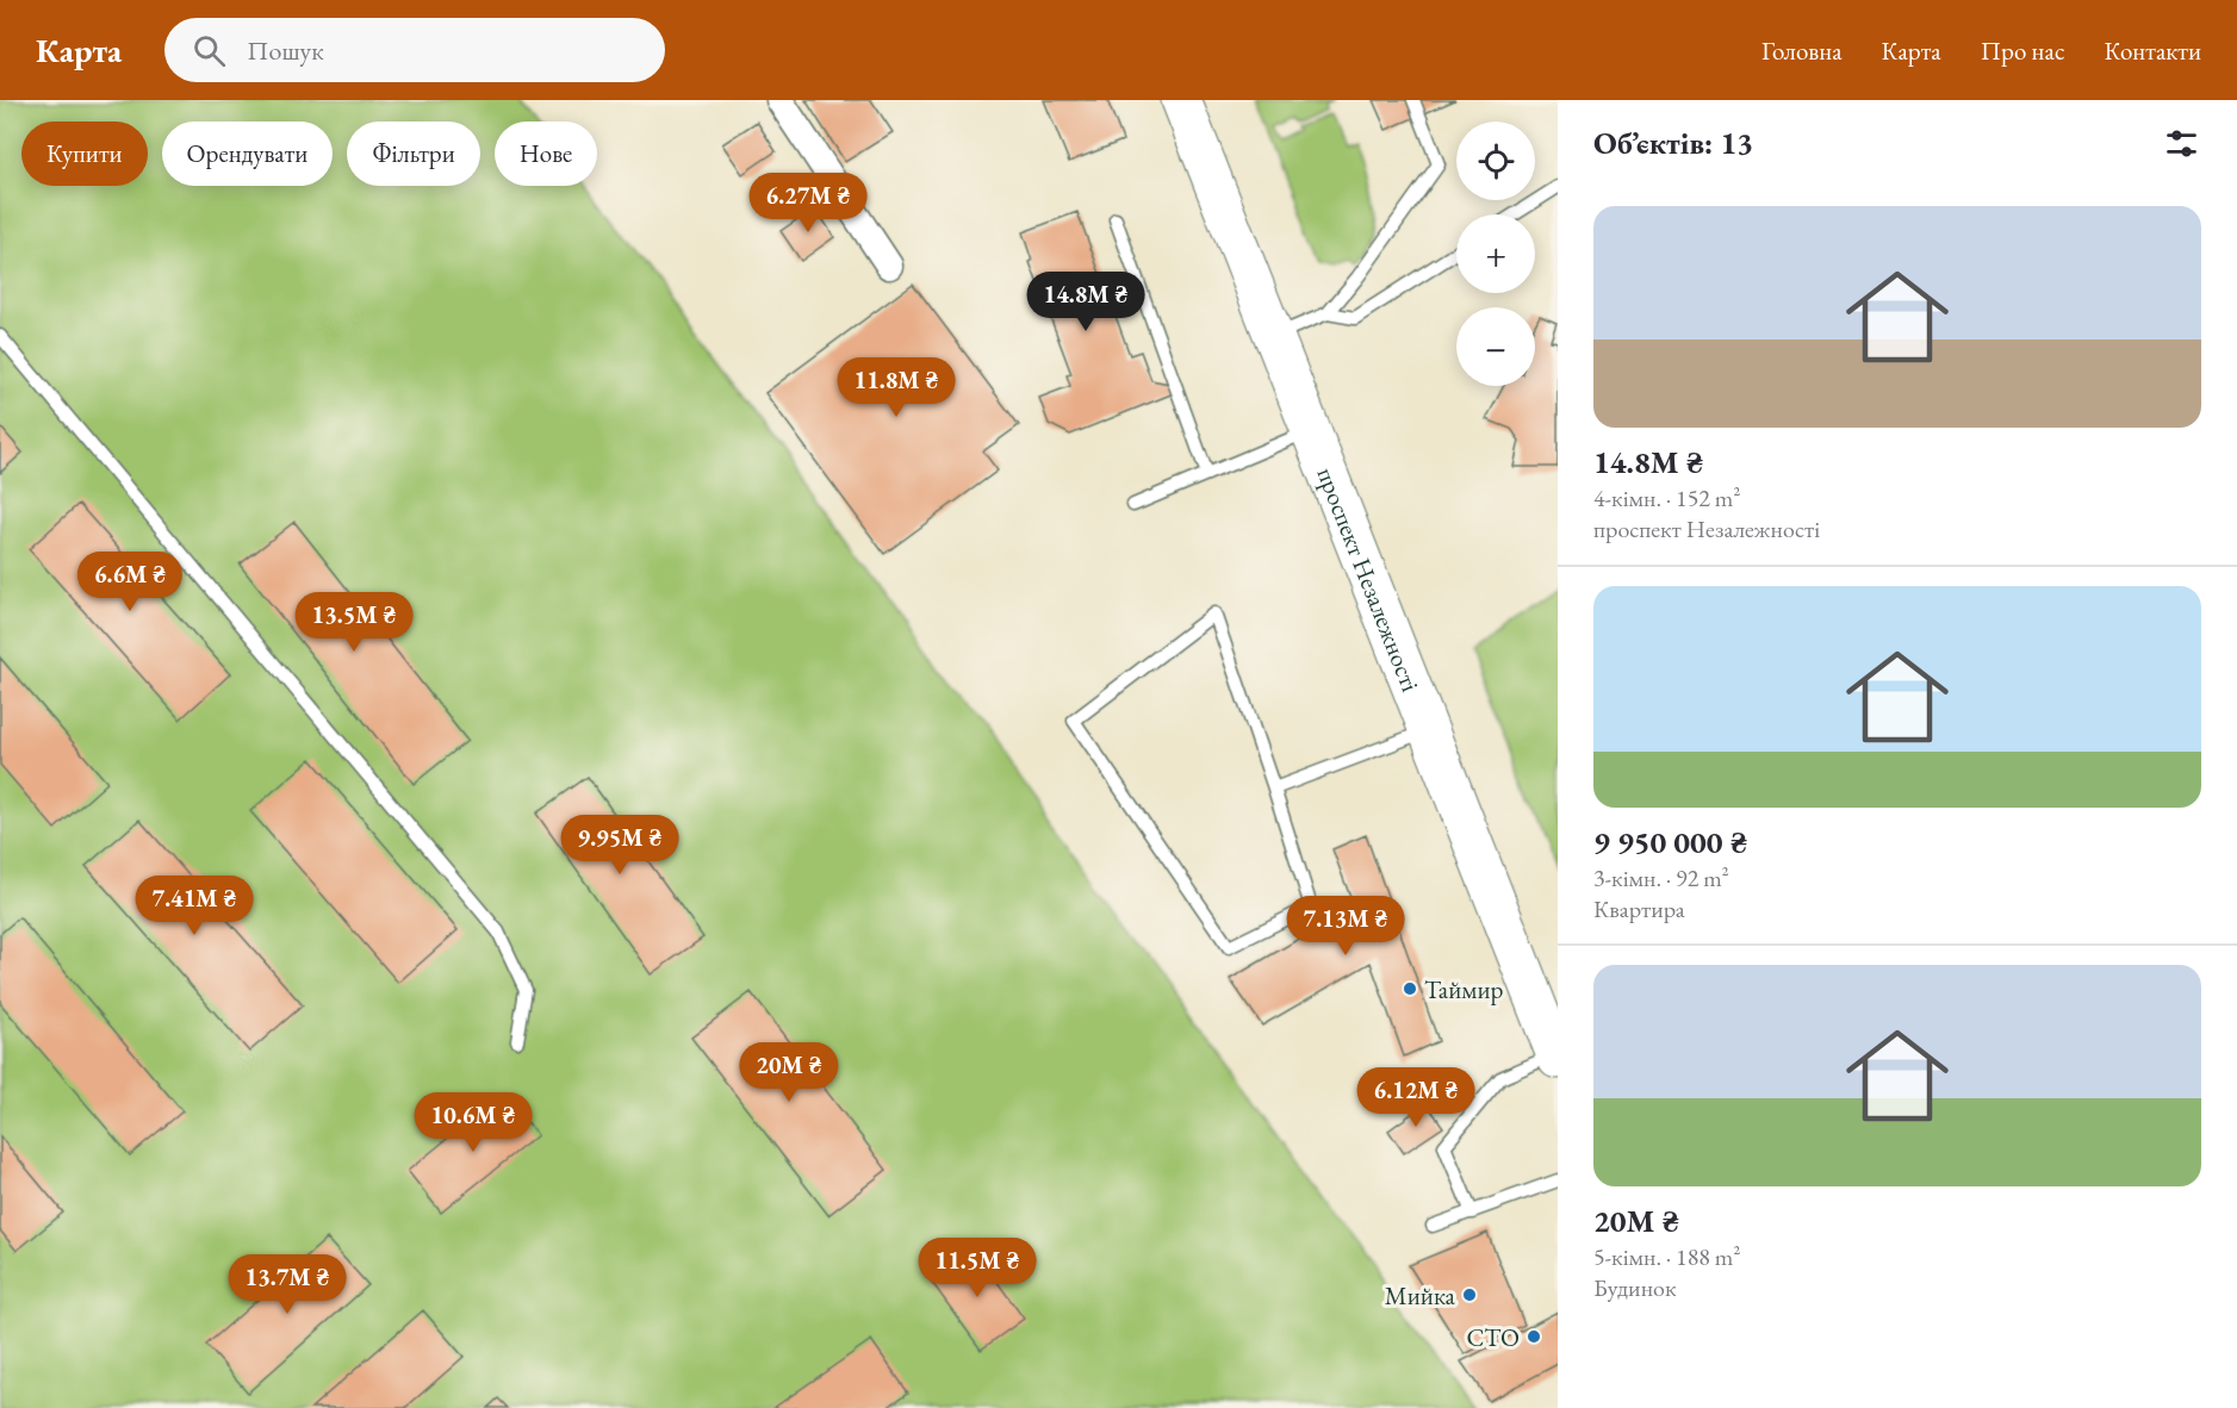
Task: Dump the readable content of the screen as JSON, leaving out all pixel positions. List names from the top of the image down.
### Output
{
  "streets": {
    "main road": ["проспект Незалежності"]
  },
  "places": ["Таймир", "Мийка", "СТО"],
  "page": {
    "header": "Карта",
    "search": "Пошук",
    "nav": [
      "Головна",
      "Карта",
      "Про нас",
      "Контакти"
    ],
    "heading": "Об’єктів: 13",
    "map_buttons": ["+", "−"],
    "chip": [
      "Купити",
      "Орендувати",
      "Фільтри",
      "Нове"
    ],
    "price": [
      "6.27M ₴",
      "14.8M ₴",
      "11.8M ₴",
      "6.6M ₴",
      "13.5M ₴",
      "9.95M ₴",
      "7.41M ₴",
      "7.13M ₴",
      "20M ₴",
      "6.12M ₴",
      "10.6M ₴",
      "11.5M ₴",
      "13.7M ₴"
    ],
    "list": [
      {
        "name": "14.8M ₴",
        "note": "4-кімн. · 152 m² · проспект Незалежності"
      },
      {
        "name": "9 950 000 ₴",
        "note": "3-кімн. · 92 m² · Квартира"
      },
      {
        "name": "20M ₴",
        "note": "5-кімн. · 188 m² · Будинок"
      }
    ]
  }
}
